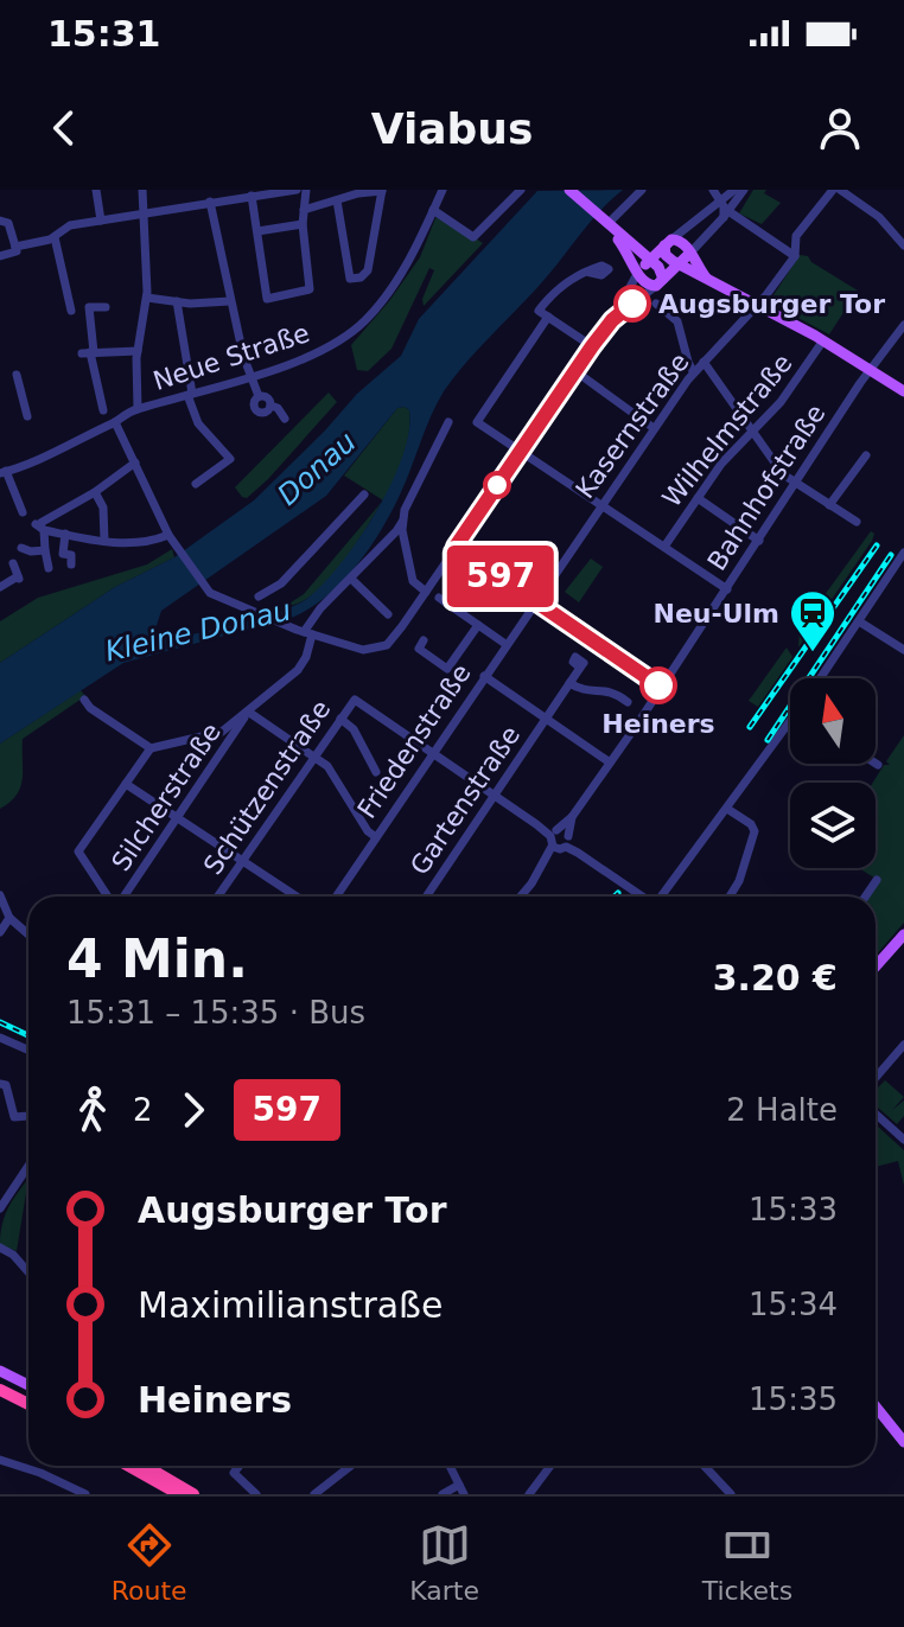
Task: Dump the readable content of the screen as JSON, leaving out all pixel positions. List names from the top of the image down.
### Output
{
  "streets": {
    "street": [
      "Neue Straße",
      "Kasernstraße",
      "Wilhelmstraße",
      "Bahnhofstraße",
      "Friedenstraße",
      "Schützenstraße",
      "Silcherstraße",
      "Gartenstraße"
    ]
  },
  "crossings": [
    ["Kasernstraße", "Friedenstraße"],
    ["Friedenstraße", "Schützenstraße"]
  ],
  "water": ["Donau", "Kleine Donau"],
  "places": {
    "other": ["Augsburger Tor", "Heiners"],
    "station": ["Neu-Ulm"]
  },
  "lines": ["bus line 597"],
  "north": "top",
  "page": {
    "status": "15:31",
    "header": "Viabus",
    "on_map": "597",
    "heading": ["4 Min.", "15:31 – 15:35 · Bus", "3.20 €"],
    "legs": ["2", "597", "2 Halte"],
    "list": [
      {
        "name": "Augsburger Tor",
        "value": "15:33"
      },
      {
        "name": "Maximilianstraße",
        "value": "15:34"
      },
      {
        "name": "Heiners",
        "value": "15:35"
      }
    ],
    "tabs": ["Route", "Karte", "Tickets"]
  }
}
